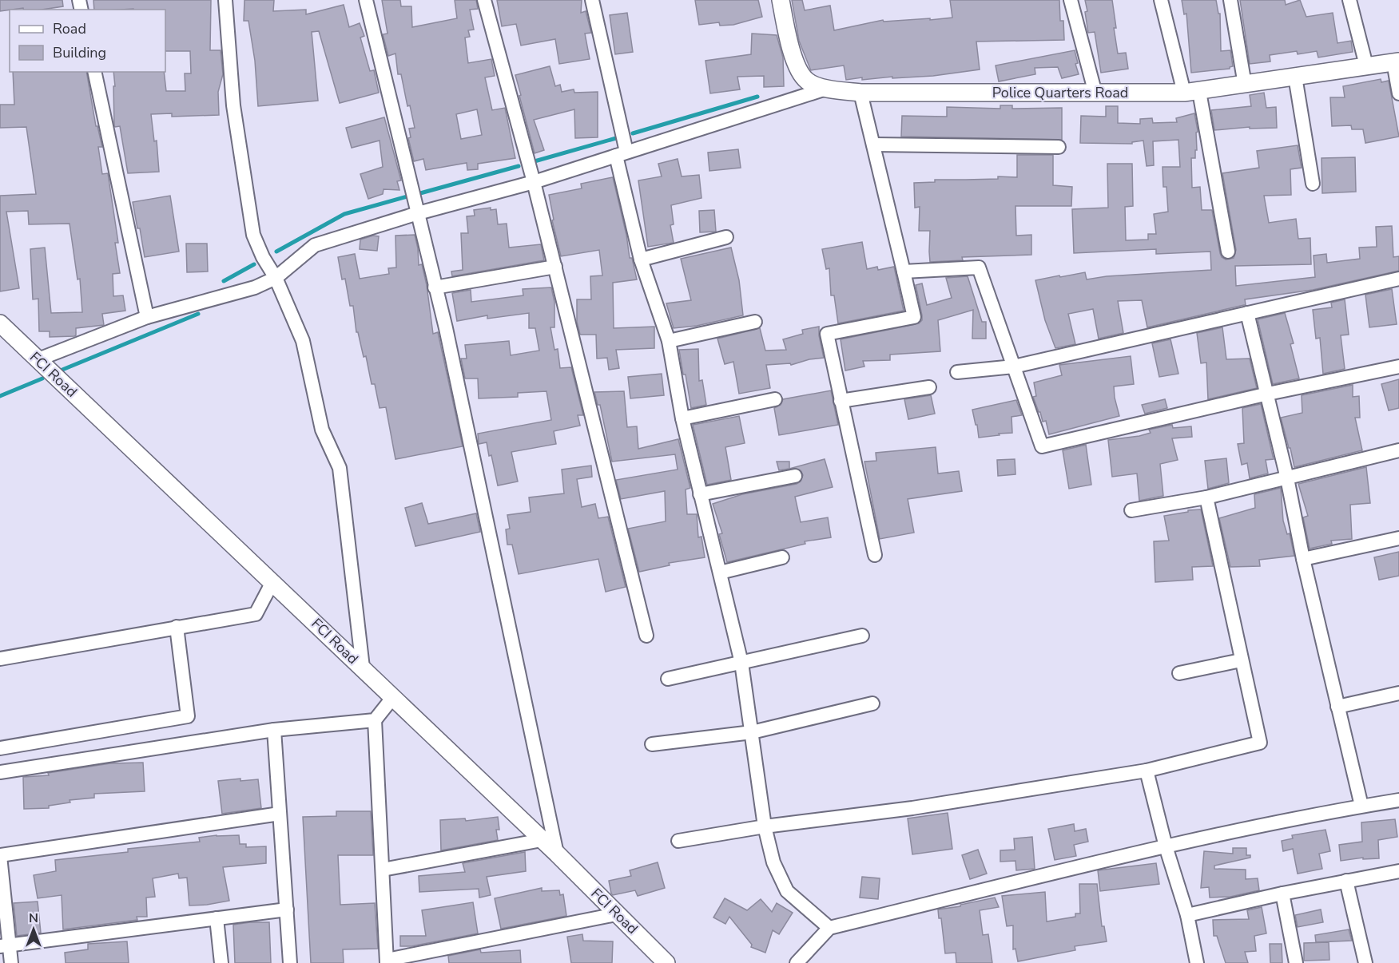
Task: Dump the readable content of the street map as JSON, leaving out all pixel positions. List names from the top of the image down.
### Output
{
  "streets": {
    "street": ["Police Quarters Road", "FCI Road"]
  },
  "legend": ["Road", "Building"],
  "north": "top"
}
